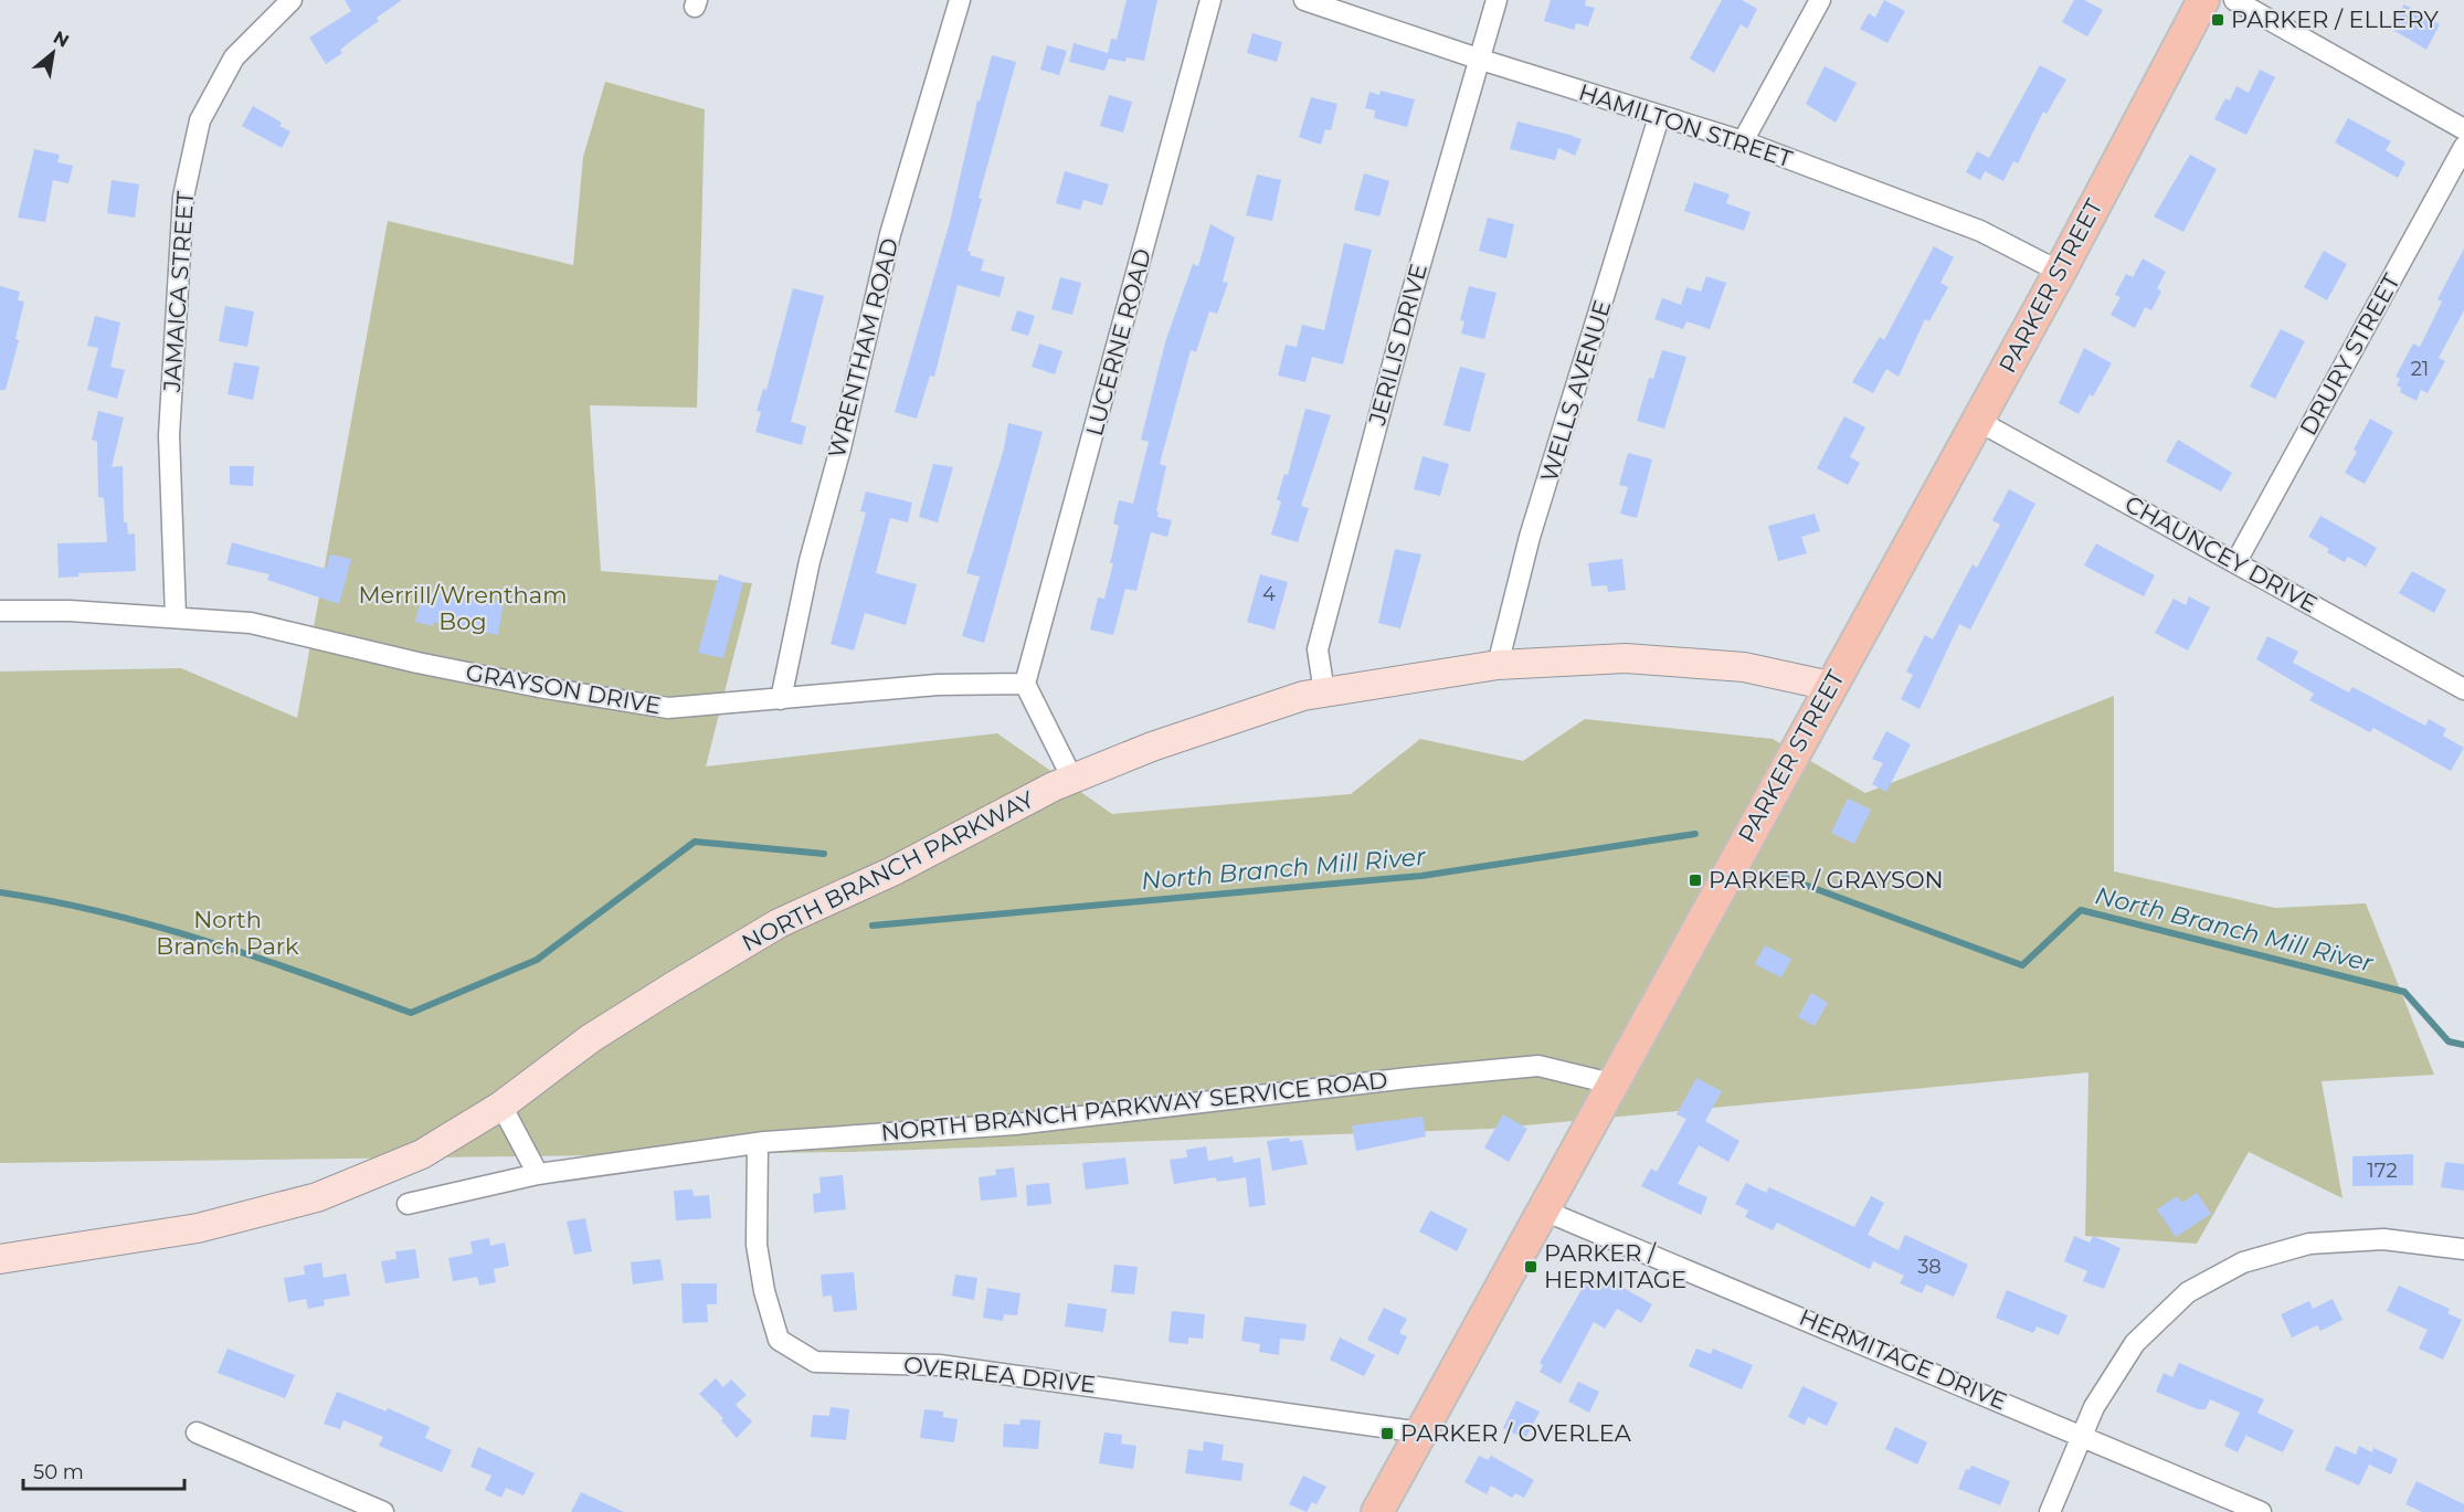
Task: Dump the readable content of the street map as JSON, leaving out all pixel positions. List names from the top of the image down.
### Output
{
  "streets": {
    "main road": ["PARKER STREET"],
    "street": [
      "HAMILTON STREET",
      "JAMAICA STREET",
      "LUCERNE ROAD",
      "JERILIS DRIVE",
      "WRENTHAM ROAD",
      "DRURY STREET",
      "WELLS AVENUE",
      "CHAUNCEY DRIVE",
      "GRAYSON DRIVE",
      "NORTH BRANCH PARKWAY",
      "NORTH BRANCH PARKWAY SERVICE ROAD",
      "HERMITAGE DRIVE",
      "OVERLEA DRIVE"
    ]
  },
  "crossings": [
    ["HAMILTON STREET", "PARKER STREET"],
    ["HAMILTON STREET", "JERILIS DRIVE"],
    ["HAMILTON STREET", "WELLS AVENUE"],
    ["PARKER STREET", "CHAUNCEY DRIVE"],
    ["PARKER STREET", "NORTH BRANCH PARKWAY"],
    ["PARKER STREET", "NORTH BRANCH PARKWAY SERVICE ROAD"],
    ["PARKER STREET", "HERMITAGE DRIVE"],
    ["PARKER STREET", "OVERLEA DRIVE"],
    ["JAMAICA STREET", "GRAYSON DRIVE"],
    ["LUCERNE ROAD", "GRAYSON DRIVE"],
    ["JERILIS DRIVE", "NORTH BRANCH PARKWAY"],
    ["WRENTHAM ROAD", "GRAYSON DRIVE"],
    ["DRURY STREET", "CHAUNCEY DRIVE"],
    ["WELLS AVENUE", "NORTH BRANCH PARKWAY"],
    ["NORTH BRANCH PARKWAY SERVICE ROAD", "OVERLEA DRIVE"]
  ],
  "water": ["North Branch Mill River"],
  "parks": ["Merrill/Wrentham Bog", "North Branch Park"],
  "places": {
    "transit": [
      "PARKER / ELLERY",
      "PARKER / GRAYSON",
      "PARKER / HERMITAGE",
      "PARKER / OVERLEA"
    ]
  },
  "house_numbers": [
    "21",
    "4",
    "172",
    "38"
  ],
  "scale_bar": "50 m",
  "north": "top right"
}
